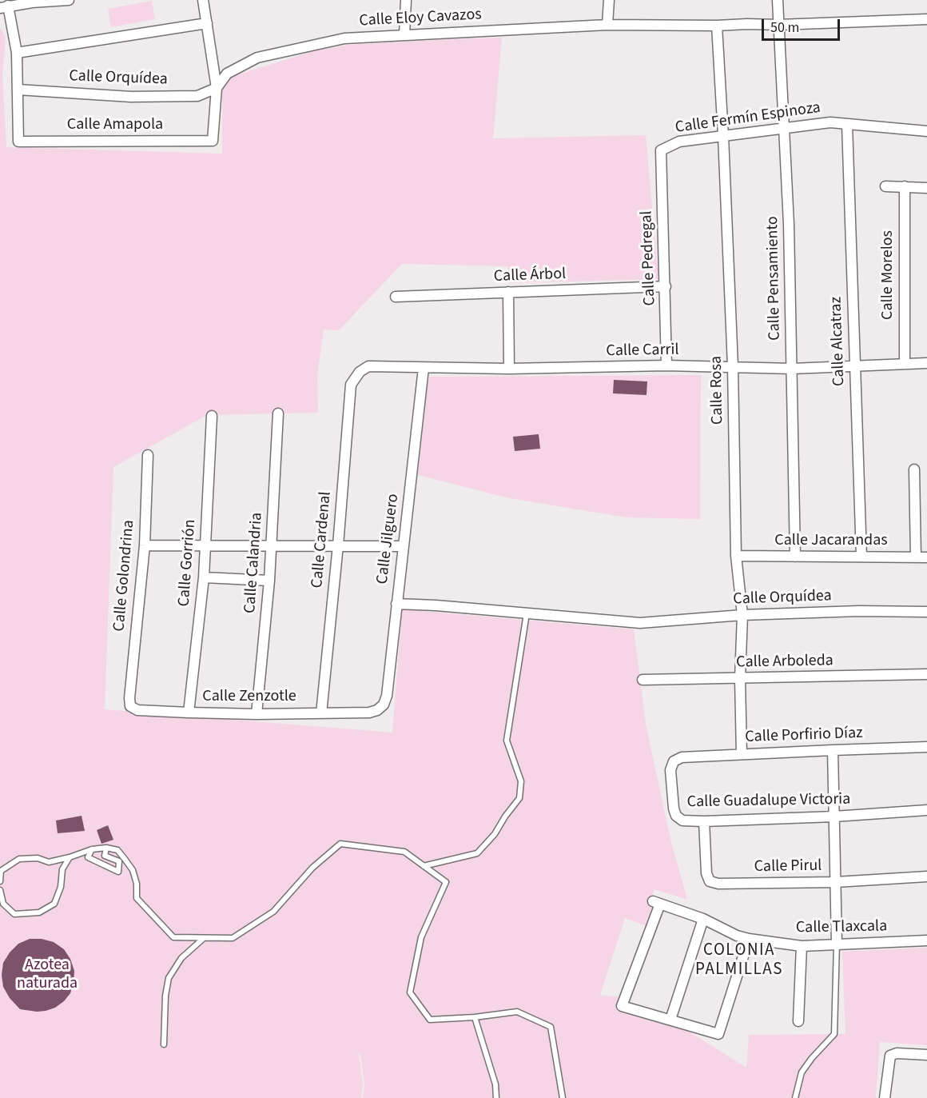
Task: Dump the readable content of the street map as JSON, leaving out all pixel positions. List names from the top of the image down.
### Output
{
  "streets": {
    "street": [
      "Calle Eloy Cavazos",
      "Calle Orquídea",
      "Calle Fermín Espinoza",
      "Calle Amapola",
      "Calle Pedregal",
      "Calle Morelos",
      "Calle Árbol",
      "Calle Pensamiento",
      "Calle Alcatraz",
      "Calle Carril",
      "Calle Rosa",
      "Calle Jilguero",
      "Calle Cardenal",
      "Calle Jacarandas",
      "Calle Gorrión",
      "Calle Calandria",
      "Calle Golondrina",
      "Calle Arboleda",
      "Calle Zenzotle",
      "Calle Porfirio Díaz",
      "Calle Guadalupe Victoria",
      "Calle Pirul",
      "Calle Tlaxcala"
    ]
  },
  "crossings": [
    ["Calle Eloy Cavazos", "Calle Orquídea"],
    ["Calle Eloy Cavazos", "Calle Amapola"],
    ["Calle Eloy Cavazos", "Calle Pensamiento"],
    ["Calle Eloy Cavazos", "Calle Rosa"],
    ["Calle Orquídea", "Calle Amapola"],
    ["Calle Orquídea", "Calle Rosa"],
    ["Calle Fermín Espinoza", "Calle Pedregal"],
    ["Calle Fermín Espinoza", "Calle Pensamiento"],
    ["Calle Fermín Espinoza", "Calle Alcatraz"],
    ["Calle Fermín Espinoza", "Calle Rosa"],
    ["Calle Pedregal", "Calle Árbol"],
    ["Calle Pedregal", "Calle Carril"],
    ["Calle Morelos", "Calle Carril"],
    ["Calle Pensamiento", "Calle Carril"],
    ["Calle Pensamiento", "Calle Jacarandas"],
    ["Calle Alcatraz", "Calle Carril"],
    ["Calle Alcatraz", "Calle Jacarandas"],
    ["Calle Carril", "Calle Rosa"],
    ["Calle Carril", "Calle Jilguero"],
    ["Calle Carril", "Calle Cardenal"],
    ["Calle Rosa", "Calle Jacarandas"],
    ["Calle Rosa", "Calle Arboleda"],
    ["Calle Rosa", "Calle Porfirio Díaz"],
    ["Calle Jilguero", "Calle Zenzotle"],
    ["Calle Cardenal", "Calle Zenzotle"],
    ["Calle Gorrión", "Calle Zenzotle"],
    ["Calle Calandria", "Calle Zenzotle"],
    ["Calle Golondrina", "Calle Zenzotle"],
    ["Calle Porfirio Díaz", "Calle Guadalupe Victoria"],
    ["Calle Guadalupe Victoria", "Calle Pirul"]
  ],
  "districts": ["COLONIA PALMILLAS"],
  "parks": ["Azotea naturada"],
  "scale_bar": "50 m"
}
